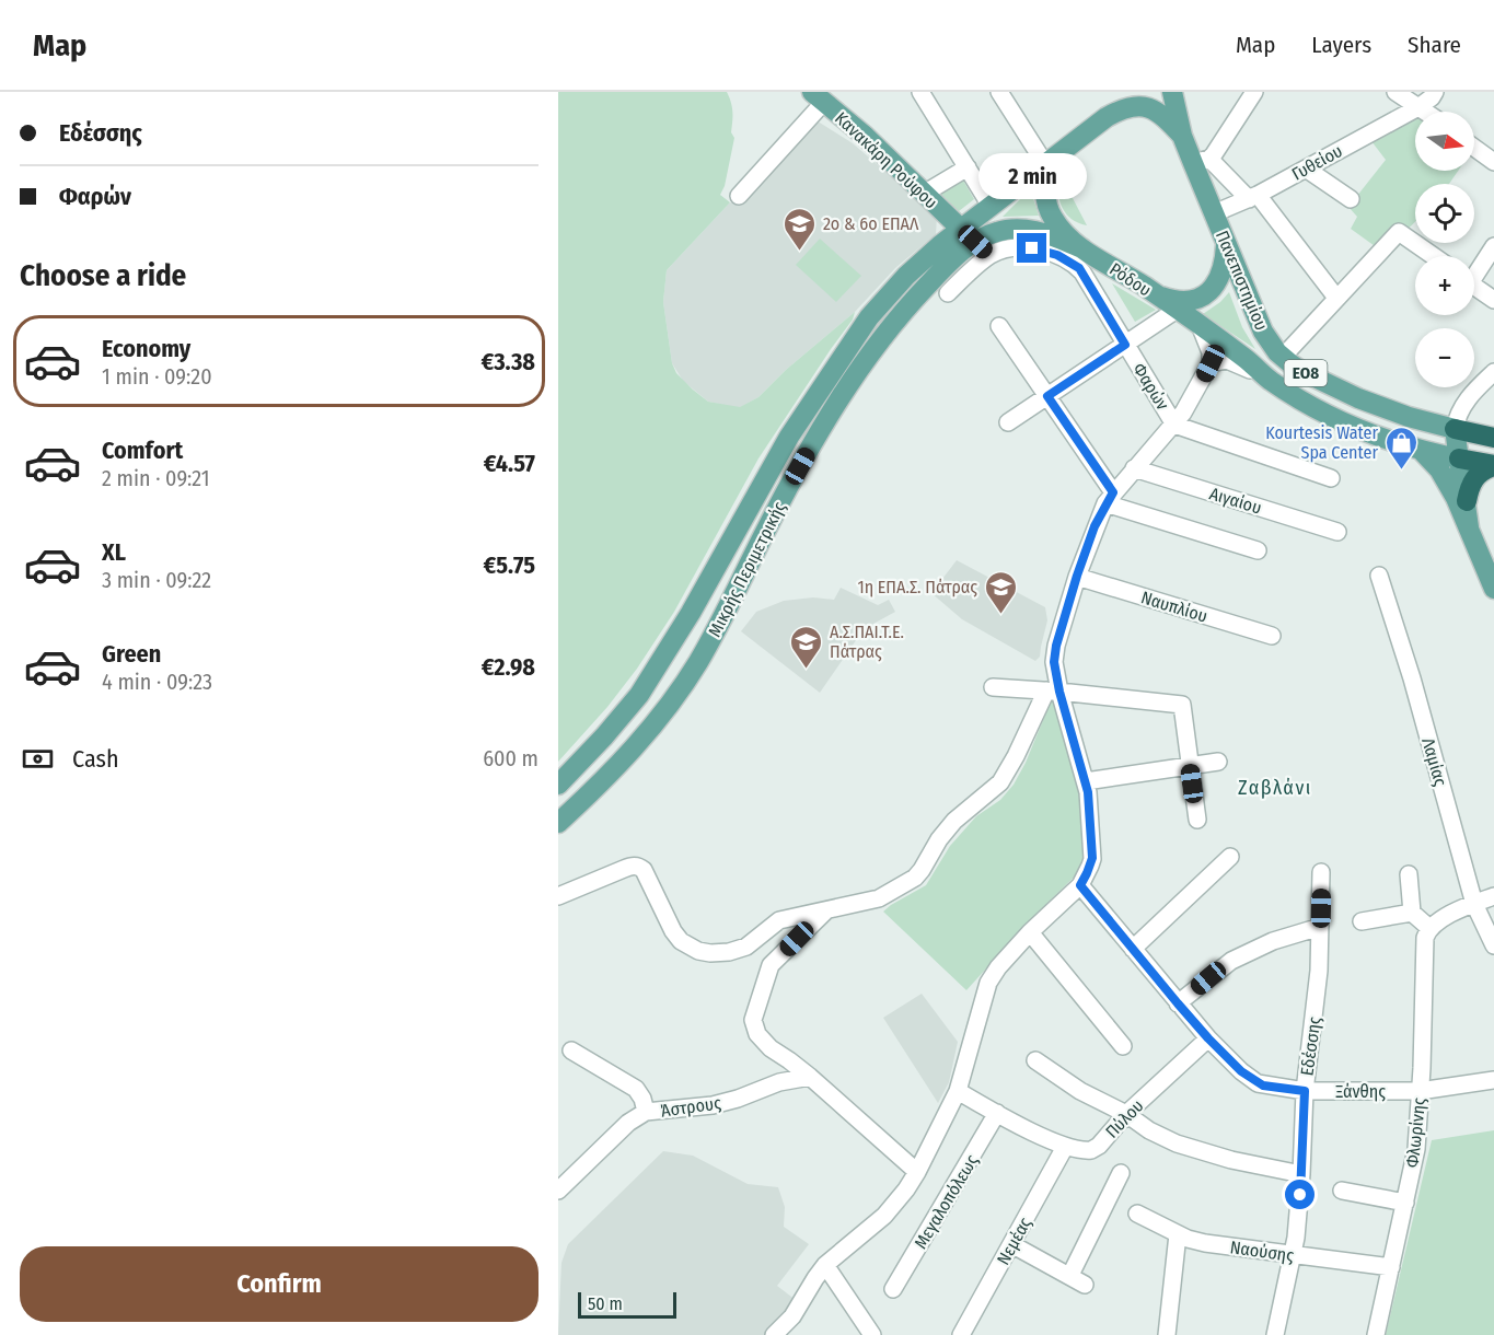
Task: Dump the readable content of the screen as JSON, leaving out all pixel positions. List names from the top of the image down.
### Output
{
  "streets": {
    "main road": [
      "Κανακάρη Ρούφου",
      "Ρόδου",
      "Πανεπιστημίου",
      "ΕΟ8",
      "Μικρής Περιμετρικής"
    ],
    "street": [
      "Γυθείου",
      "Φαρών",
      "Αιγαίου",
      "Ναυπλίου",
      "Λαμίας",
      "Εδέσσης",
      "Ξάνθης",
      "Άστρους",
      "Πύλου",
      "Φλωρίνης",
      "Μεγαλοπόλεως",
      "Νεμέας",
      "Ναούσης"
    ]
  },
  "crossings": [
    ["Κανακάρη Ρούφου", "ΕΟ8"],
    ["Κανακάρη Ρούφου", "Φαρών"],
    ["Κανακάρη Ρούφου", "Μικρής Περιμετρικής"],
    ["Γυθείου", "Ρόδου"],
    ["Γυθείου", "Πανεπιστημίου"],
    ["Γυθείου", "ΕΟ8"],
    ["Γυθείου", "Μικρής Περιμετρικής"],
    ["Ρόδου", "Πανεπιστημίου"],
    ["Ρόδου", "ΕΟ8"],
    ["Ρόδου", "Μικρής Περιμετρικής"],
    ["Πανεπιστημίου", "ΕΟ8"],
    ["Πανεπιστημίου", "Μικρής Περιμετρικής"],
    ["ΕΟ8", "Φαρών"],
    ["ΕΟ8", "Μικρής Περιμετρικής"],
    ["Φαρών", "Μικρής Περιμετρικής"],
    ["Εδέσσης", "Ξάνθης"],
    ["Εδέσσης", "Ναούσης"],
    ["Ξάνθης", "Πύλου"],
    ["Ξάνθης", "Φλωρίνης"],
    ["Πύλου", "Μεγαλοπόλεως"],
    ["Πύλου", "Νεμέας"],
    ["Φλωρίνης", "Ναούσης"]
  ],
  "districts": ["Ζαβλάνι"],
  "places": {
    "school or university": ["2ο & 6ο ΕΠΑΛ", "1η ΕΠΑ.Σ. Πάτρας", "Α.Σ.ΠΑΙ.Τ.Ε. Πάτρας"],
    "shop": ["Kourtesis Water Spa Center"]
  },
  "scale_bar": "50 m",
  "north": "right",
  "page": {
    "header": "Map",
    "nav": ["Map", "Layers", "Share"],
    "banner": ["Εδέσσης", "Φαρών"],
    "map_buttons": ["+", "−"],
    "bubble": "2 min",
    "heading": "Choose a ride",
    "list": [
      {
        "name": "Economy",
        "note": "1 min · 09:20",
        "value": "€3.38"
      },
      {
        "name": "Comfort",
        "note": "2 min · 09:21",
        "value": "€4.57"
      },
      {
        "name": "XL",
        "note": "3 min · 09:22",
        "value": "€5.75"
      },
      {
        "name": "Green",
        "note": "4 min · 09:23",
        "value": "€2.98"
      }
    ],
    "pay": ["Cash", "600 m"],
    "buttons": "Confirm",
    "scale": "50 m"
  }
}
